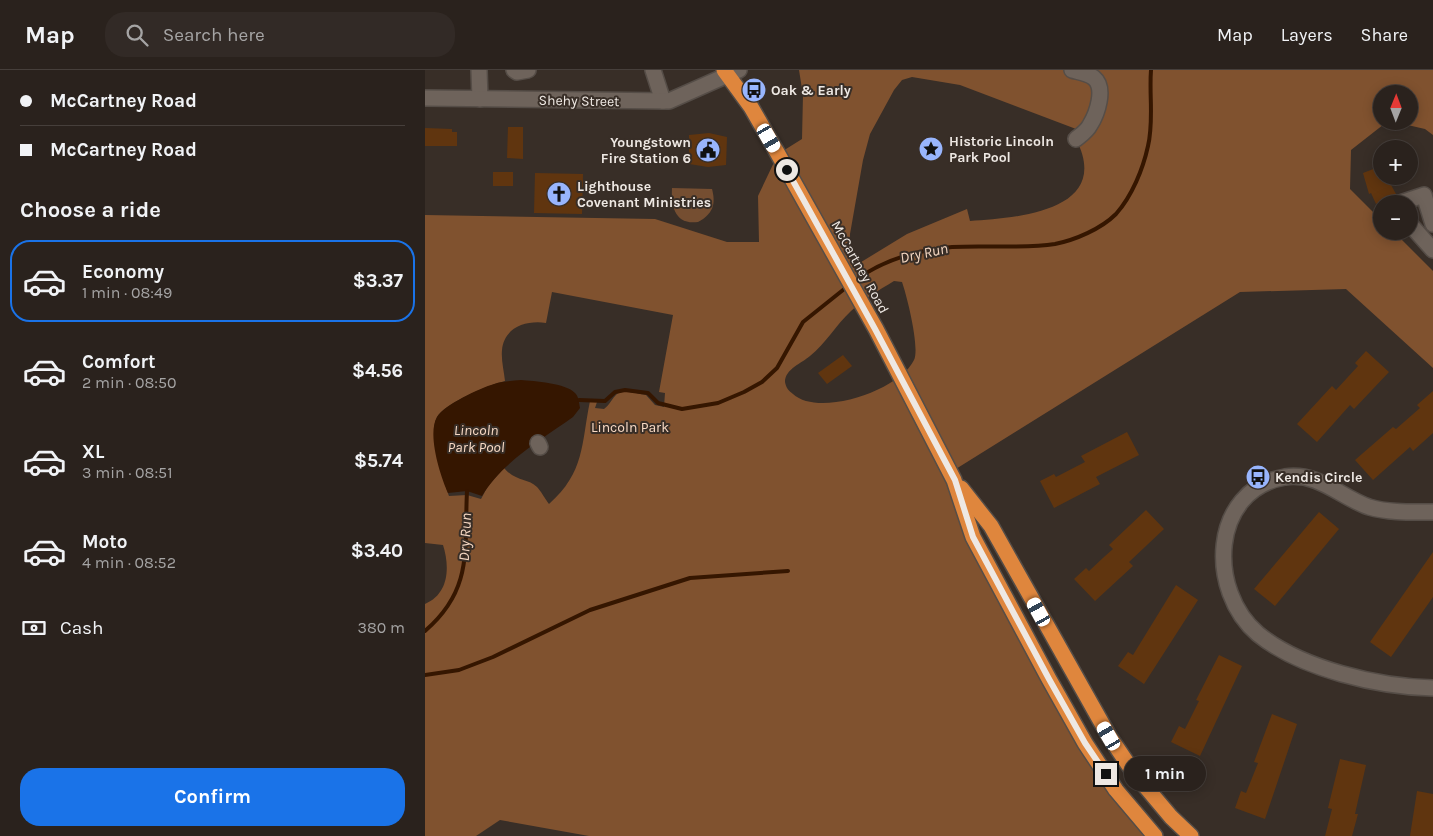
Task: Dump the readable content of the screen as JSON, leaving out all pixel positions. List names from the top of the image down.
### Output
{
  "streets": {
    "highway": ["McCartney Road"],
    "street": ["Shehy Street"]
  },
  "crossings": [
    ["Shehy Street", "McCartney Road"]
  ],
  "water": ["Dry Run", "Lincoln Park Pool"],
  "parks": ["Lincoln Park"],
  "places": {
    "bus stop": ["Oak & Early", "Kendis Circle"],
    "place": ["Historic Lincoln Park Pool"],
    "public building": ["Youngstown Fire Station 6"],
    "church": ["Lighthouse Covenant Ministries"]
  },
  "north": "top",
  "page": {
    "header": "Map",
    "search": "Search here",
    "nav": ["Map", "Layers", "Share"],
    "banner": ["McCartney Road", "McCartney Road"],
    "map_buttons": ["+", "−"],
    "heading": "Choose a ride",
    "list": [
      {
        "name": "Economy",
        "note": "1 min · 08:49",
        "value": "$3.37"
      },
      {
        "name": "Comfort",
        "note": "2 min · 08:50",
        "value": "$4.56"
      },
      {
        "name": "XL",
        "note": "3 min · 08:51",
        "value": "$5.74"
      },
      {
        "name": "Moto",
        "note": "4 min · 08:52",
        "value": "$3.40"
      }
    ],
    "pay": ["Cash", "380 m"],
    "bubble": "1 min",
    "buttons": "Confirm"
  }
}
